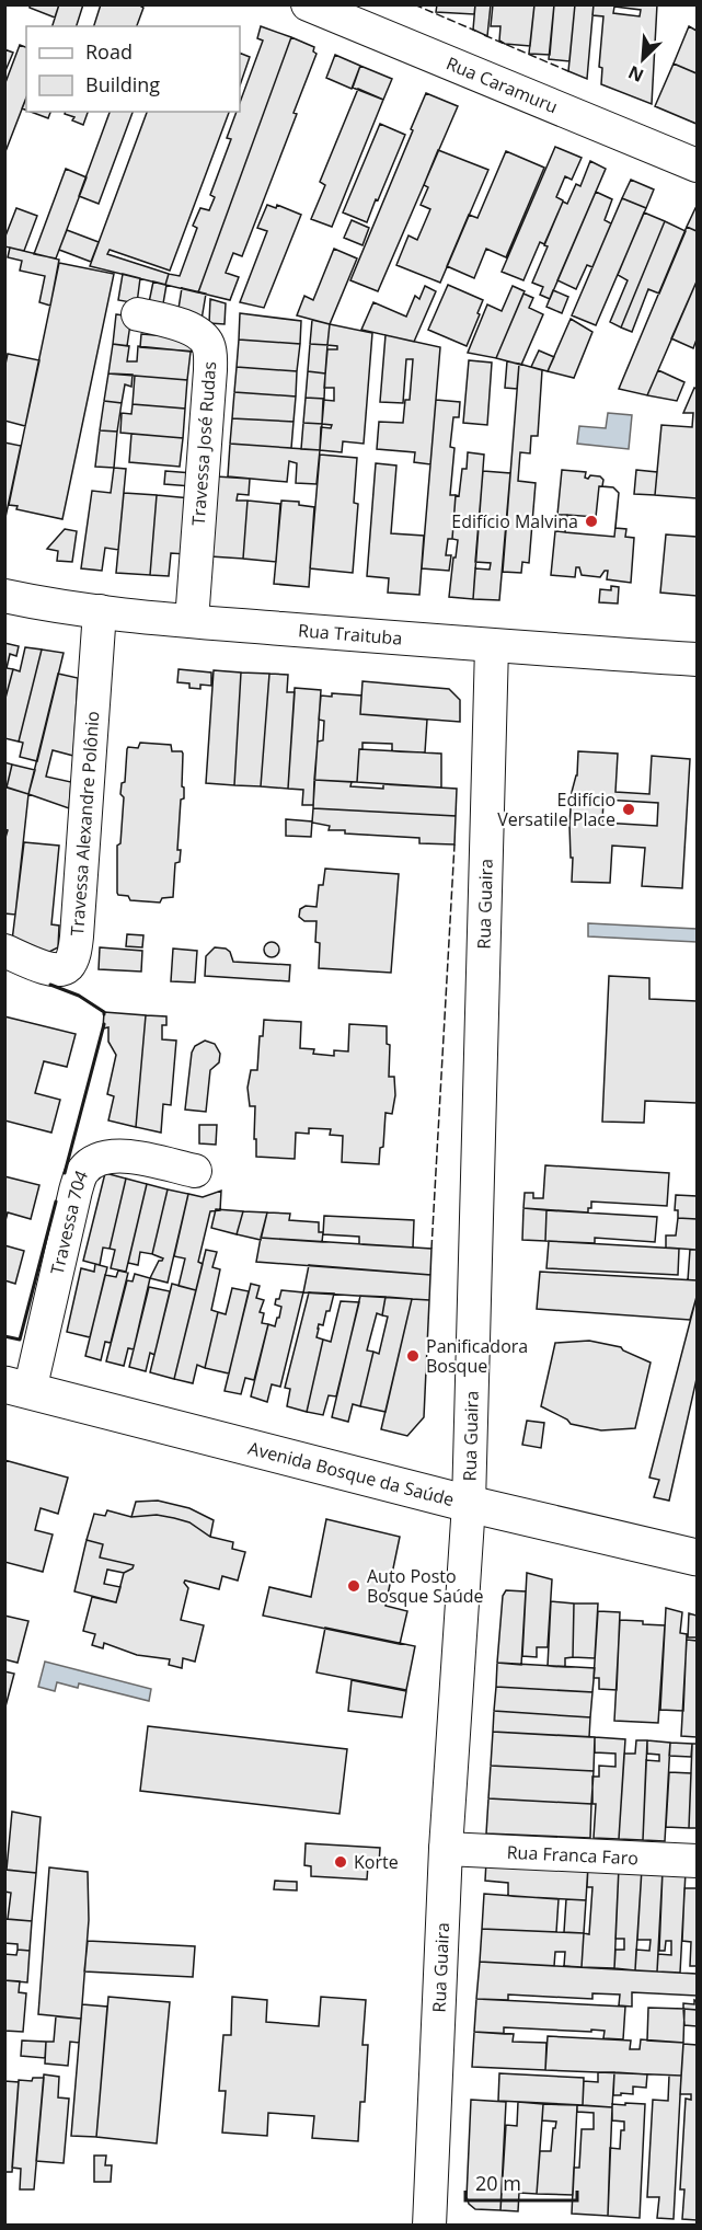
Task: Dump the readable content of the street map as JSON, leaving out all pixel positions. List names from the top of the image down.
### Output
{
  "streets": {
    "street": [
      "Rua Caramuru",
      "Travessa José Rudas",
      "Rua Traituba",
      "Travessa Alexandre Polônio",
      "Rua Guaira",
      "Travessa 704",
      "Avenida Bosque da Saúde",
      "Rua Franca Faro"
    ]
  },
  "crossings": [
    ["Travessa José Rudas", "Rua Traituba"],
    ["Rua Traituba", "Travessa Alexandre Polônio"],
    ["Rua Traituba", "Rua Guaira"],
    ["Rua Guaira", "Avenida Bosque da Saúde"],
    ["Rua Guaira", "Rua Franca Faro"],
    ["Travessa 704", "Avenida Bosque da Saúde"]
  ],
  "places": [
    "Edifício Malvina",
    "Edifício Versatile Place",
    "Panificadora Bosque",
    "Auto Posto Bosque Saúde",
    "Korte"
  ],
  "legend": ["Road", "Building"],
  "scale_bar": "20 m",
  "north": "bottom left"
}
